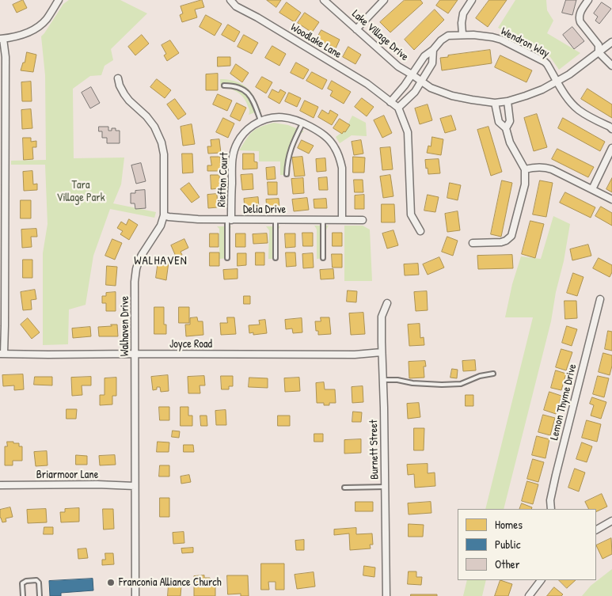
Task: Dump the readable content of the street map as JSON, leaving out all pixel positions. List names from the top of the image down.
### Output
{
  "streets": {
    "street": [
      "Lake Village Drive",
      "Woodlake Lane",
      "Wendron Way",
      "Riefton Court",
      "Delia Drive",
      "Walhaven Drive",
      "Joyce Road",
      "Lemon Thyme Drive",
      "Burnett Street",
      "Briarmoor Lane"
    ]
  },
  "crossings": [
    ["Lake Village Drive", "Wendron Way"],
    ["Riefton Court", "Delia Drive"],
    ["Delia Drive", "Walhaven Drive"],
    ["Walhaven Drive", "Joyce Road"],
    ["Walhaven Drive", "Briarmoor Lane"],
    ["Joyce Road", "Burnett Street"]
  ],
  "districts": ["WALHAVEN"],
  "parks": ["Tara Village Park"],
  "places": ["Franconia Alliance Church"],
  "legend": ["Homes", "Public", "Other"]
}
